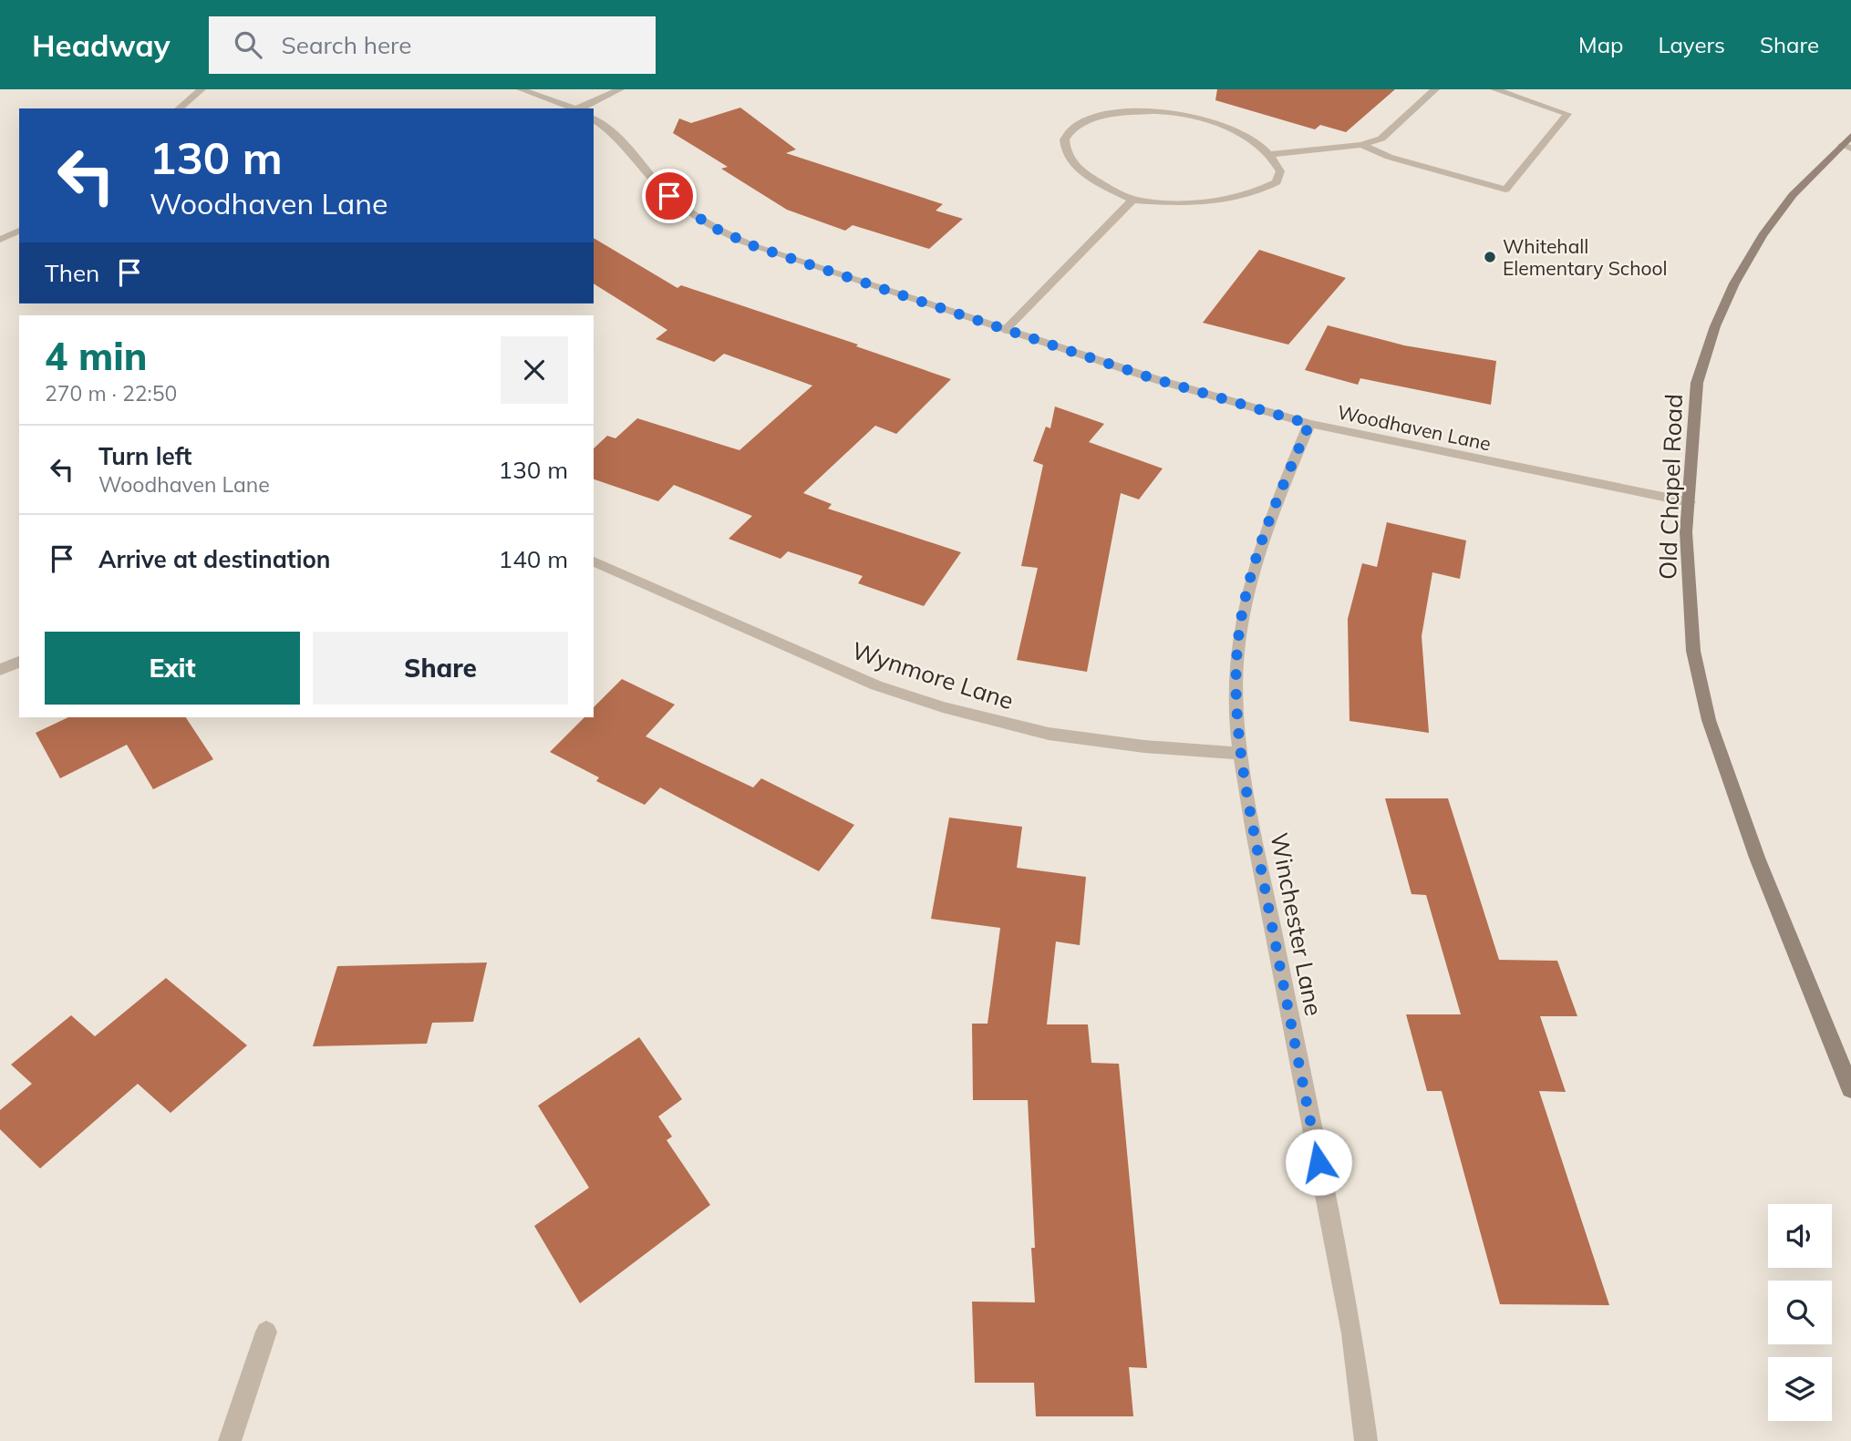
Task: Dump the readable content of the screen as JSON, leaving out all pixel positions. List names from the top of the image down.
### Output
{
  "streets": {
    "street": [
      "Woodhaven Lane",
      "Old Chapel Road",
      "Wynmore Lane",
      "Winchester Lane"
    ]
  },
  "crossings": [
    ["Woodhaven Lane", "Old Chapel Road"],
    ["Woodhaven Lane", "Winchester Lane"],
    ["Wynmore Lane", "Winchester Lane"]
  ],
  "places": ["Whitehall Elementary School"],
  "page": {
    "header": "Headway",
    "search": "Search here",
    "nav": ["Map", "Layers", "Share"],
    "turn": ["130 m", "Woodhaven Lane"],
    "then": "Then",
    "heading": ["4 min", "270 m · 22:50"],
    "list": [
      {
        "name": "Turn left",
        "note": "Woodhaven Lane",
        "value": "130 m"
      },
      {
        "name": "Arrive at destination",
        "value": "140 m"
      }
    ],
    "buttons": ["Exit", "Share"]
  }
}
